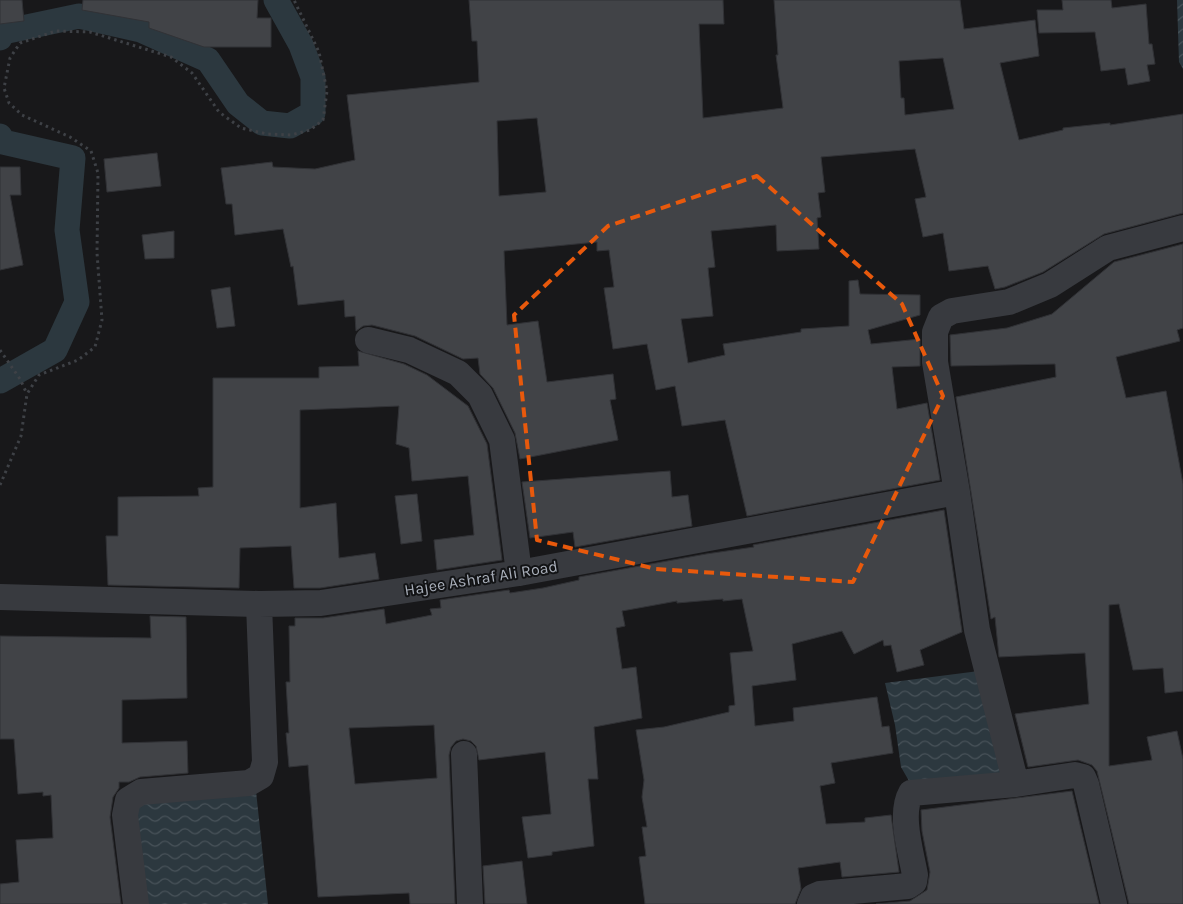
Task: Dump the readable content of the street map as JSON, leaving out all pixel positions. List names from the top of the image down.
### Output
{
  "streets": {
    "street": ["Hajee Ashraf Ali Road"]
  }
}
